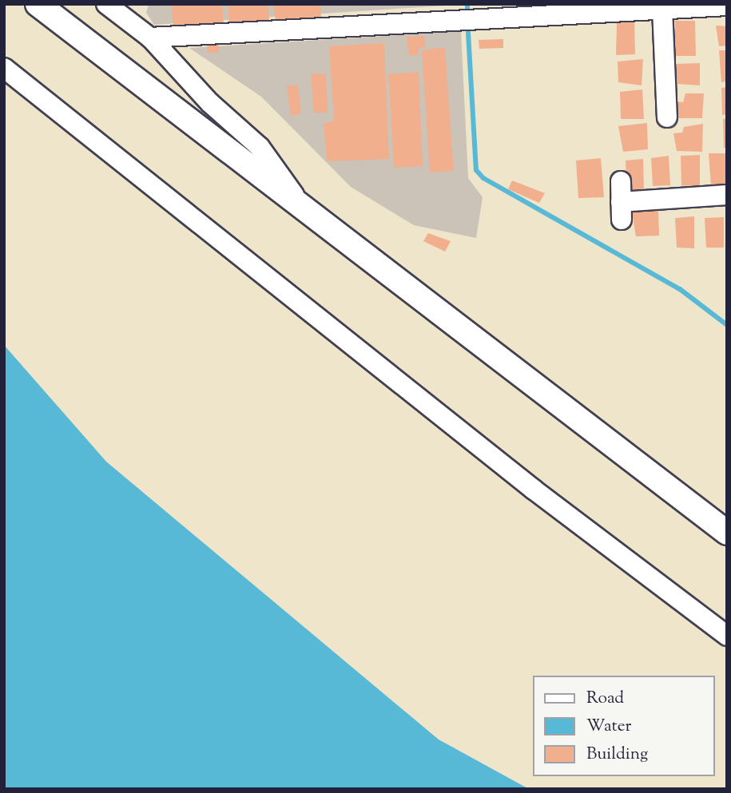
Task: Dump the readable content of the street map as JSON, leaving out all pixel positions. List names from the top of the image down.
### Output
{
  "legend": ["Road", "Water", "Building"]
}
